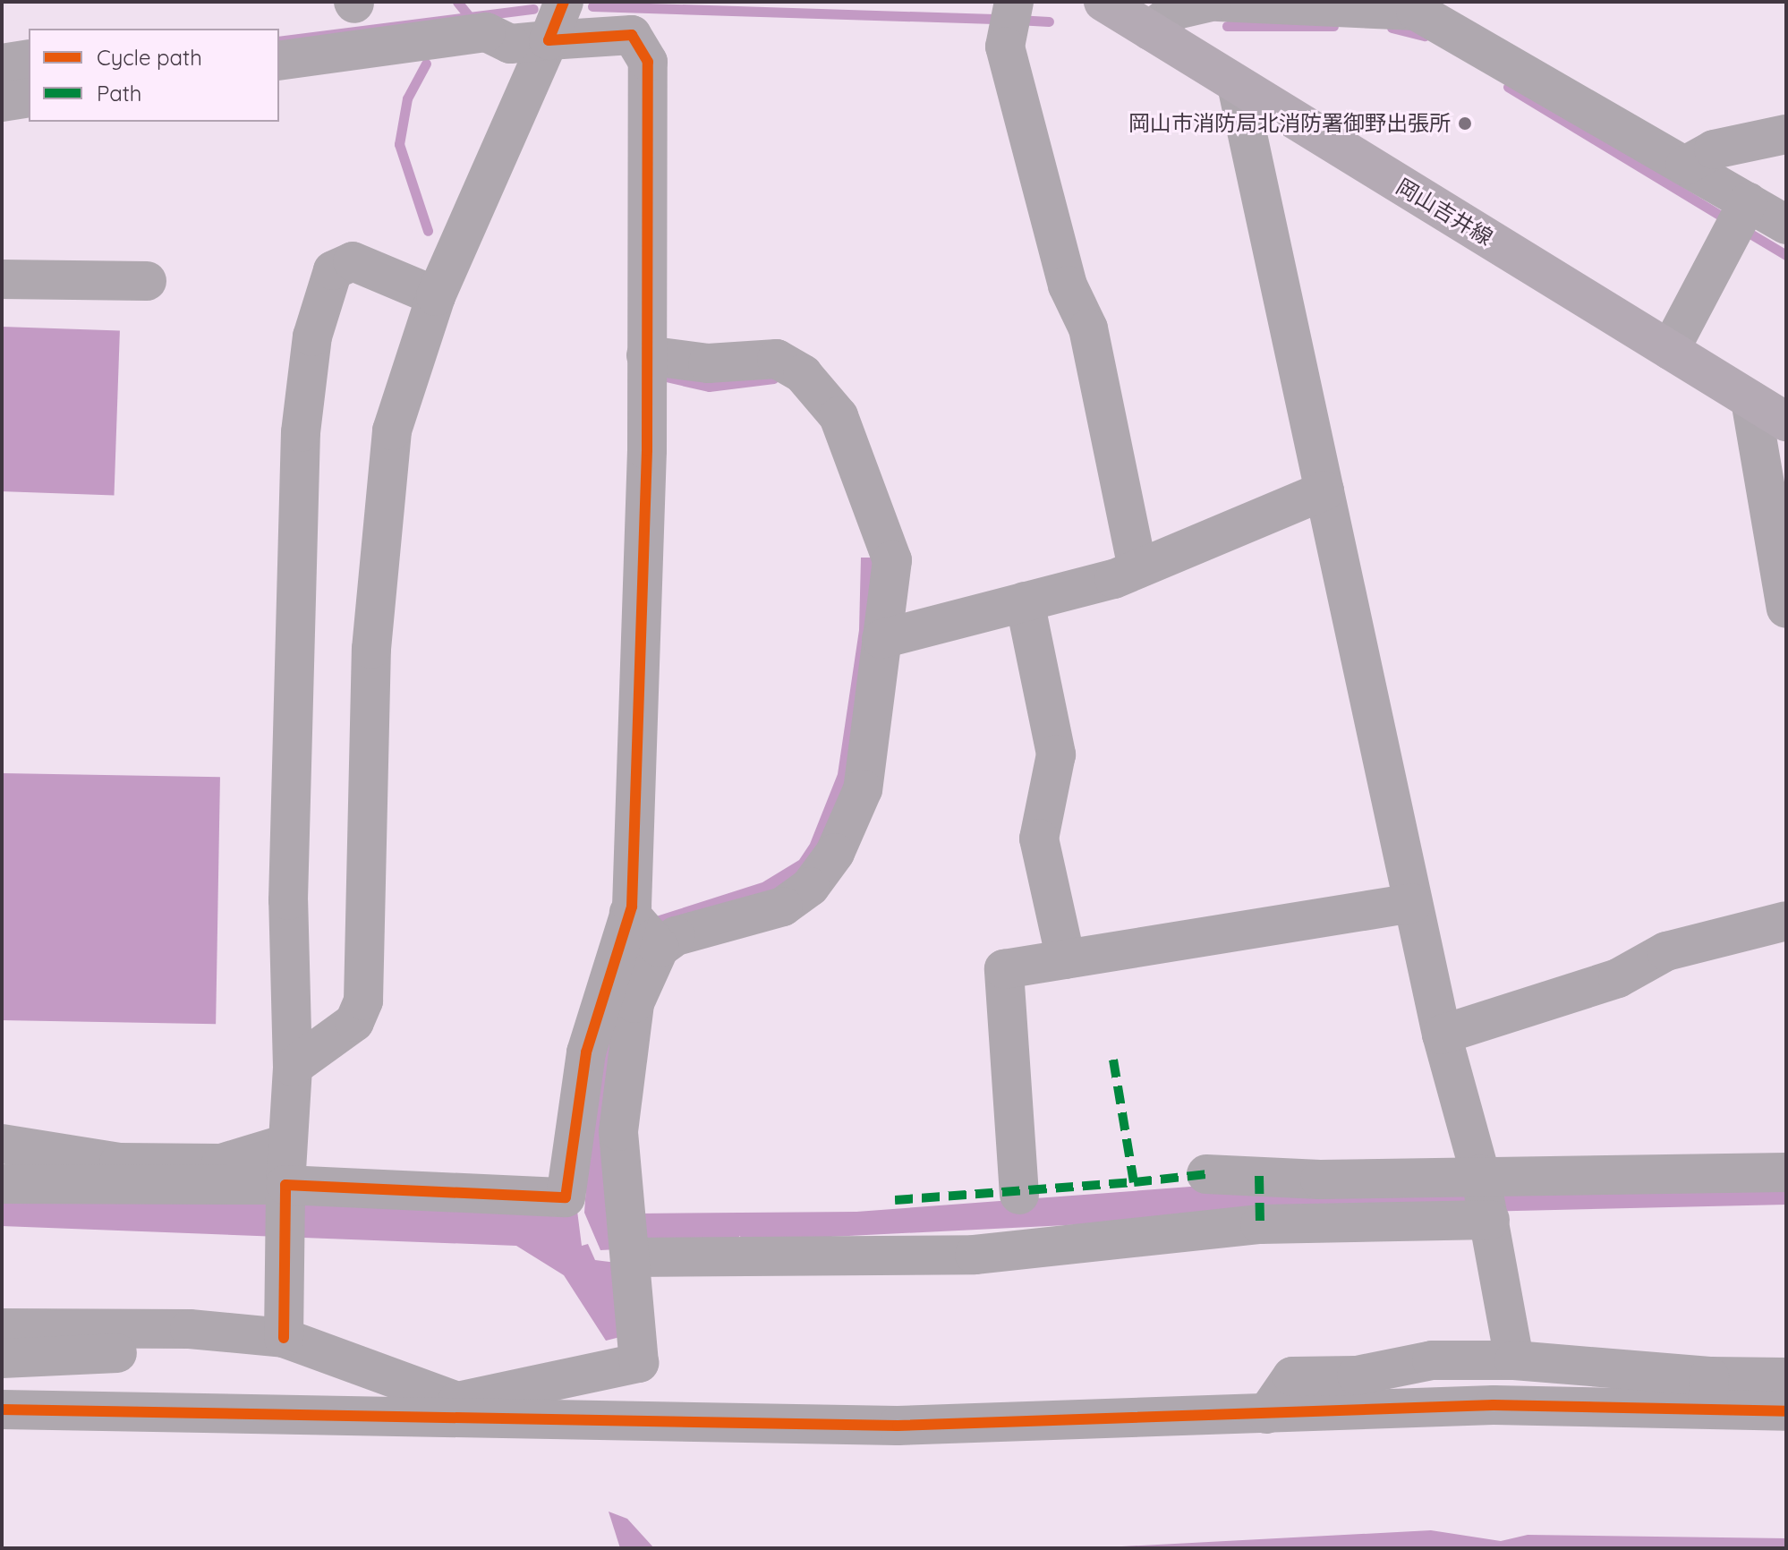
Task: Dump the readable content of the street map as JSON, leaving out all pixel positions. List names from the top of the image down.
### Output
{
  "streets": {
    "main road": ["岡山吉井線"]
  },
  "places": ["岡山市消防局北消防署御野出張所"],
  "legend": ["Cycle path", "Path"]
}
